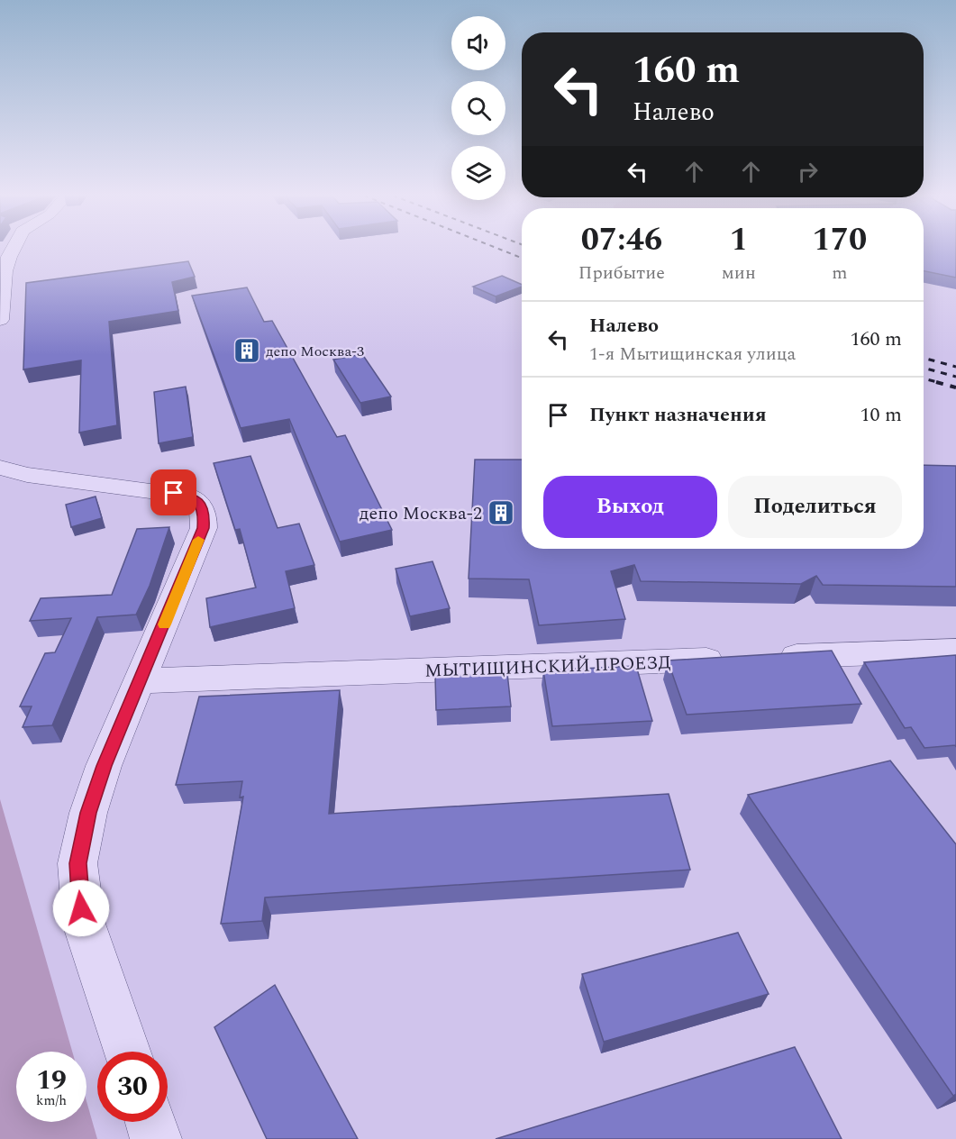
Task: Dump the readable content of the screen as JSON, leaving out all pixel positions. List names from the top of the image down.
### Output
{
  "streets": {
    "street": ["МЫТИЩИНСКИЙ ПРОЕЗД"]
  },
  "places": {
    "building": ["депо Москва-3", "депо Москва-2"]
  },
  "page": {
    "turn": ["160 m", "Налево"],
    "eta": [
      "07:46",
      "Прибытие",
      "1",
      "мин",
      "170",
      "m"
    ],
    "list": [
      {
        "name": "Налево",
        "note": "1-я Мытищинская улица",
        "value": "160 m"
      },
      {
        "name": "Пункт назначения",
        "value": "10 m"
      }
    ],
    "buttons": ["Выход", "Поделиться"],
    "speed": "19 km/h",
    "limit": "30"
  }
}
